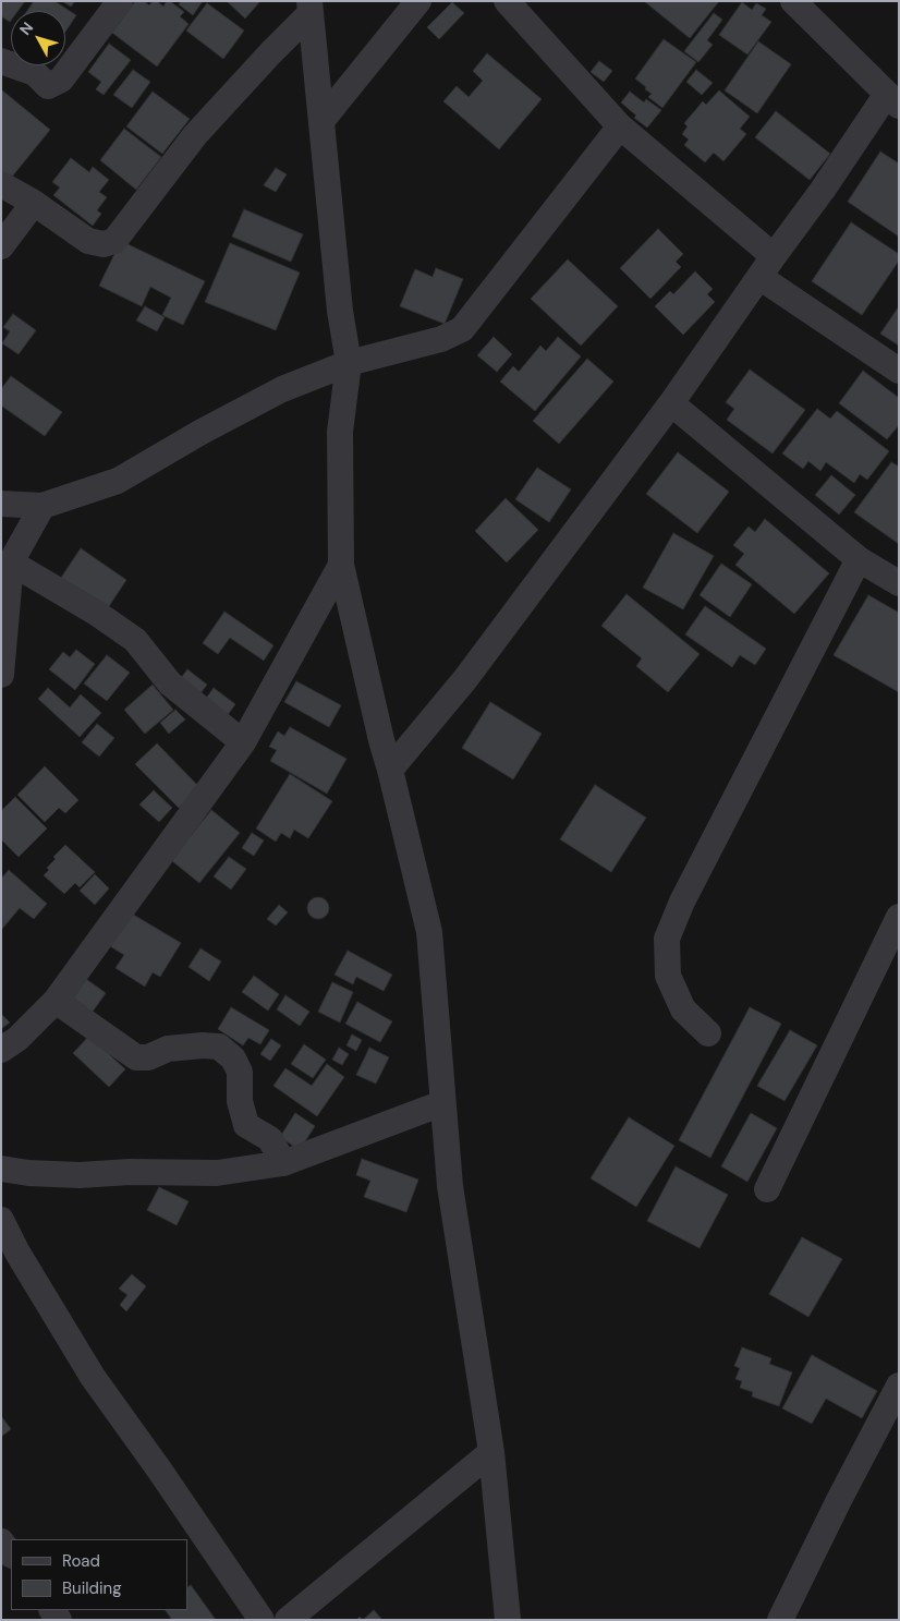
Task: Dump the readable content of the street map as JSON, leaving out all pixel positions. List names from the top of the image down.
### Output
{
  "legend": ["Road", "Building"],
  "north": "top left"
}
